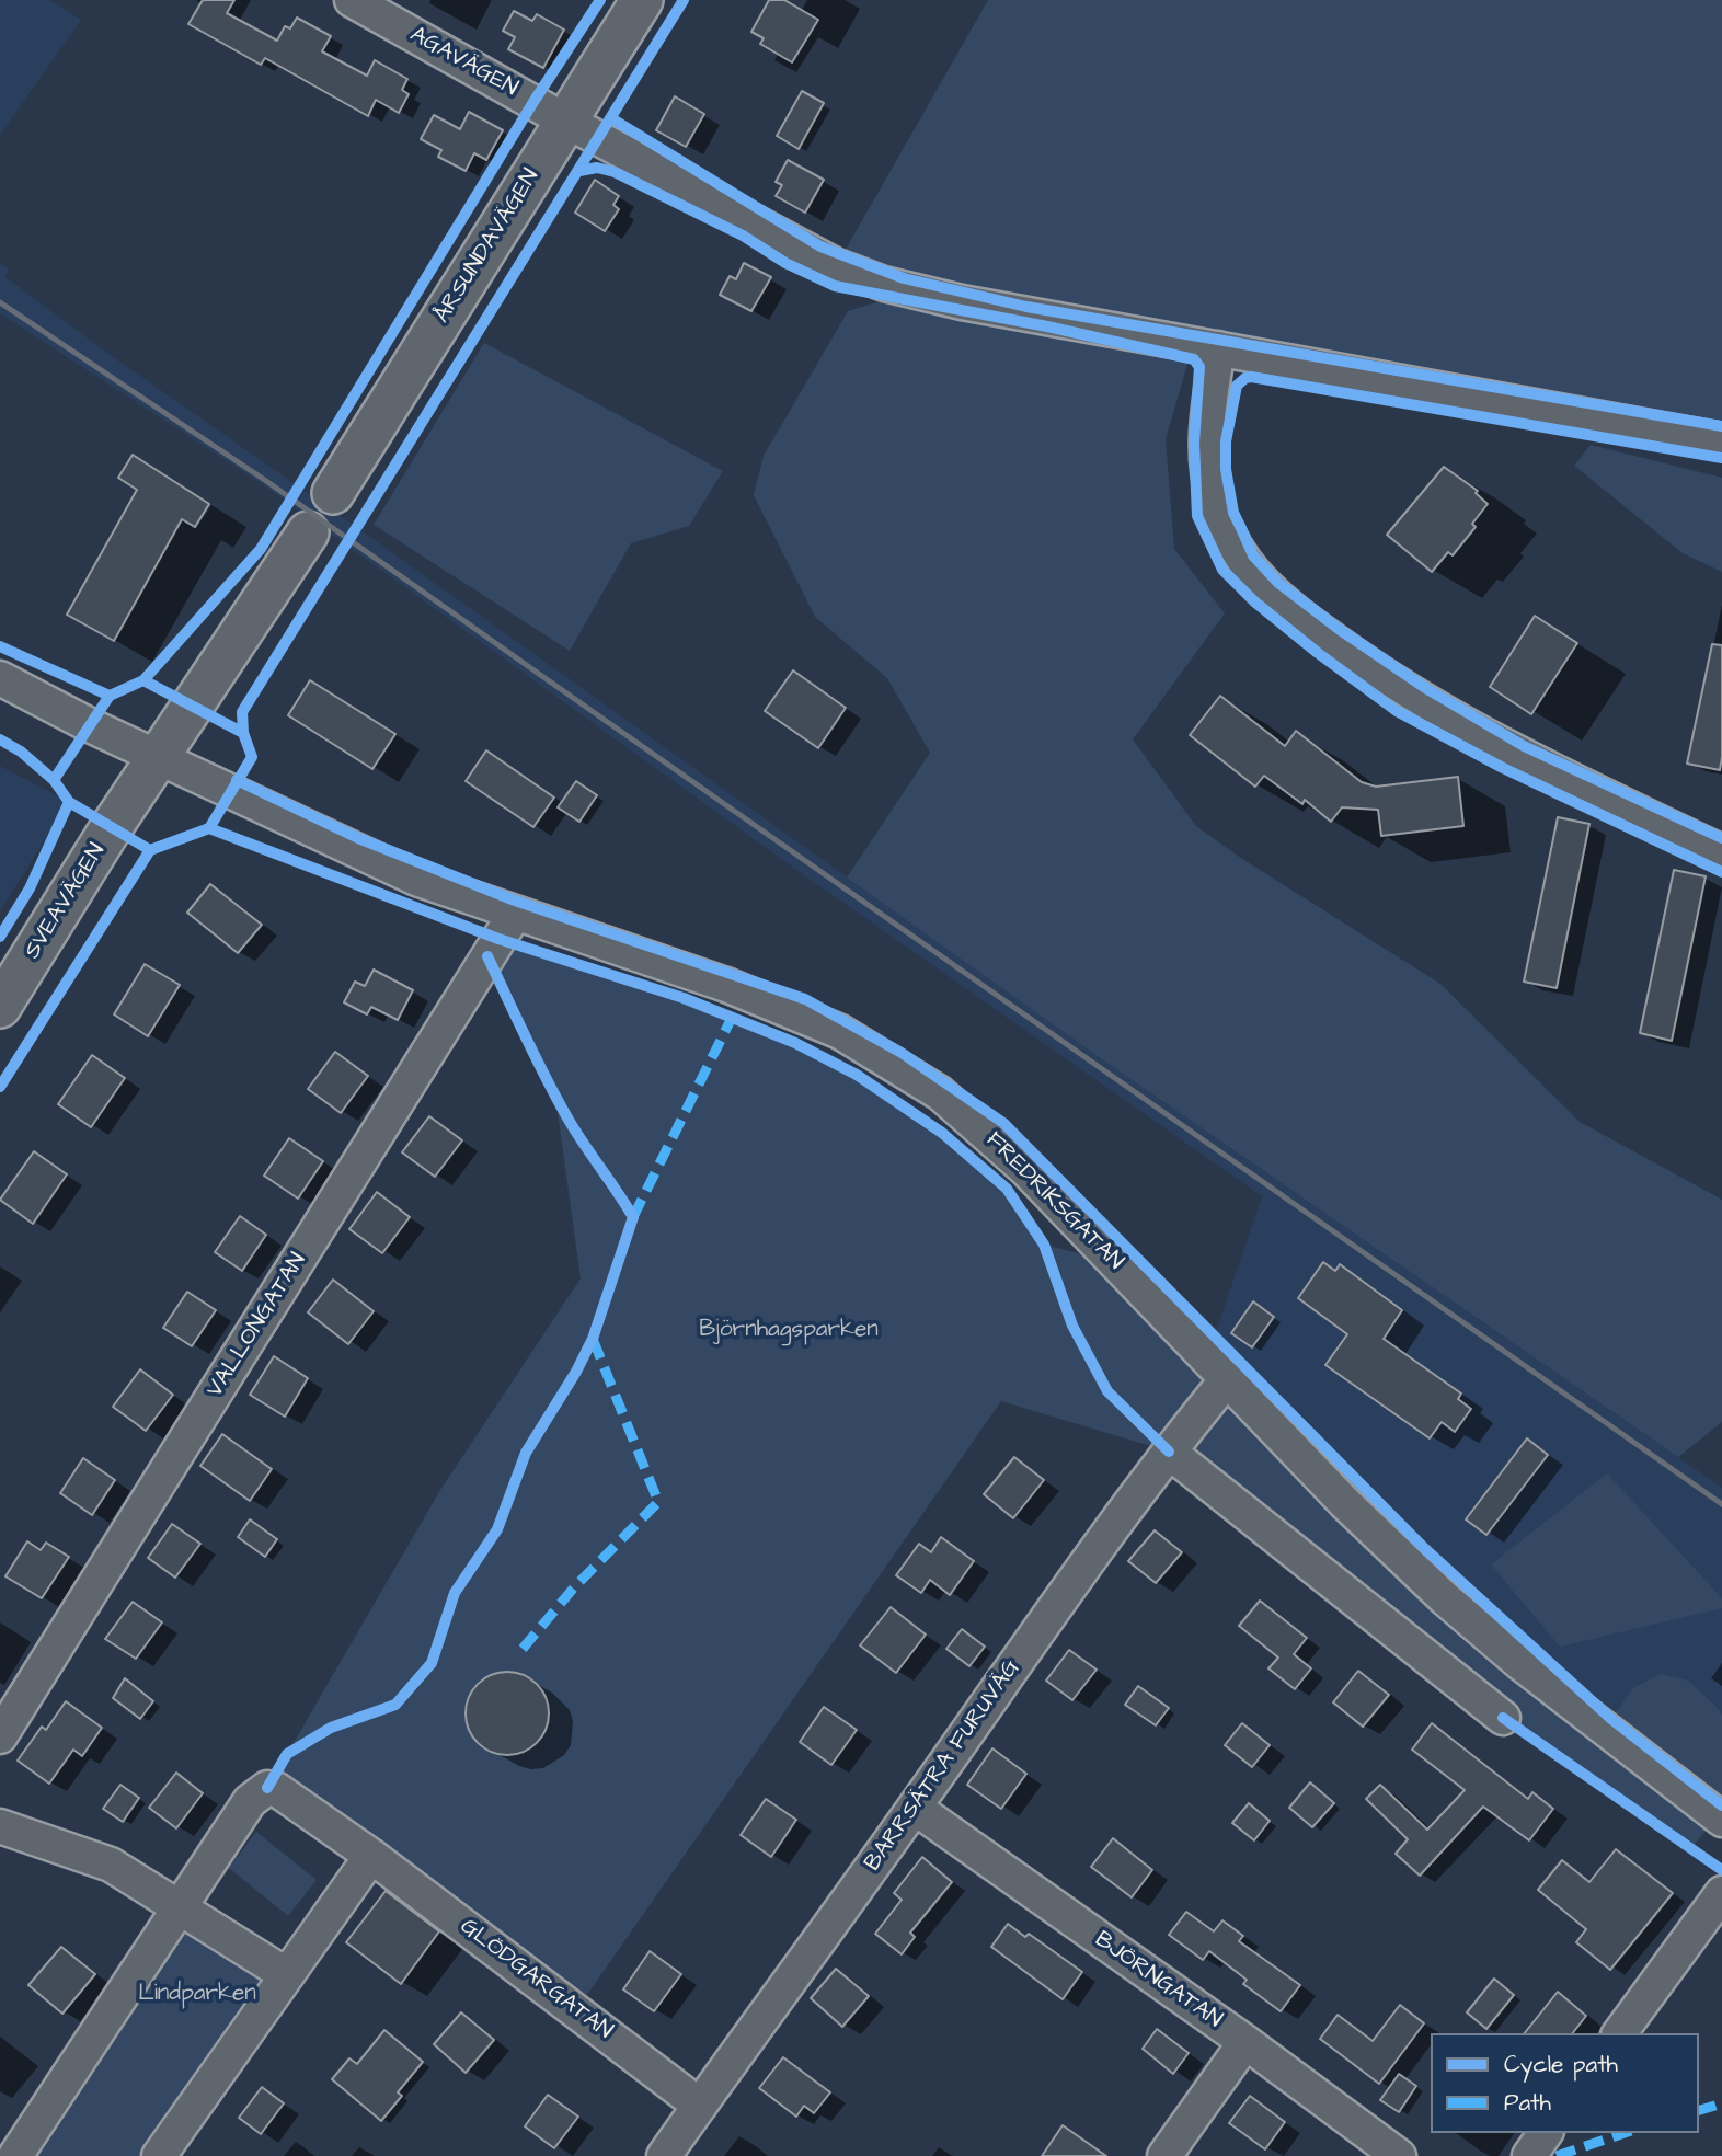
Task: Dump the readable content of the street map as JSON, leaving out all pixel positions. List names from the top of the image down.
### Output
{
  "streets": {
    "main road": ["ÅRSUNDAVÄGEN", "SVEAVÄGEN"],
    "street": [
      "AGAVÄGEN",
      "FREDRIKSGATAN",
      "VALLONGATAN",
      "BARRSÄTRA FURUVÄG",
      "GLÖDGARGATAN",
      "BJÖRNGATAN"
    ]
  },
  "crossings": [
    ["AGAVÄGEN", "ÅRSUNDAVÄGEN"],
    ["SVEAVÄGEN", "FREDRIKSGATAN"],
    ["FREDRIKSGATAN", "VALLONGATAN"],
    ["FREDRIKSGATAN", "BARRSÄTRA FURUVÄG"],
    ["BARRSÄTRA FURUVÄG", "GLÖDGARGATAN"],
    ["BARRSÄTRA FURUVÄG", "BJÖRNGATAN"]
  ],
  "parks": ["Björnhagsparken", "Lindparken"],
  "legend": ["Cycle path", "Path"]
}
